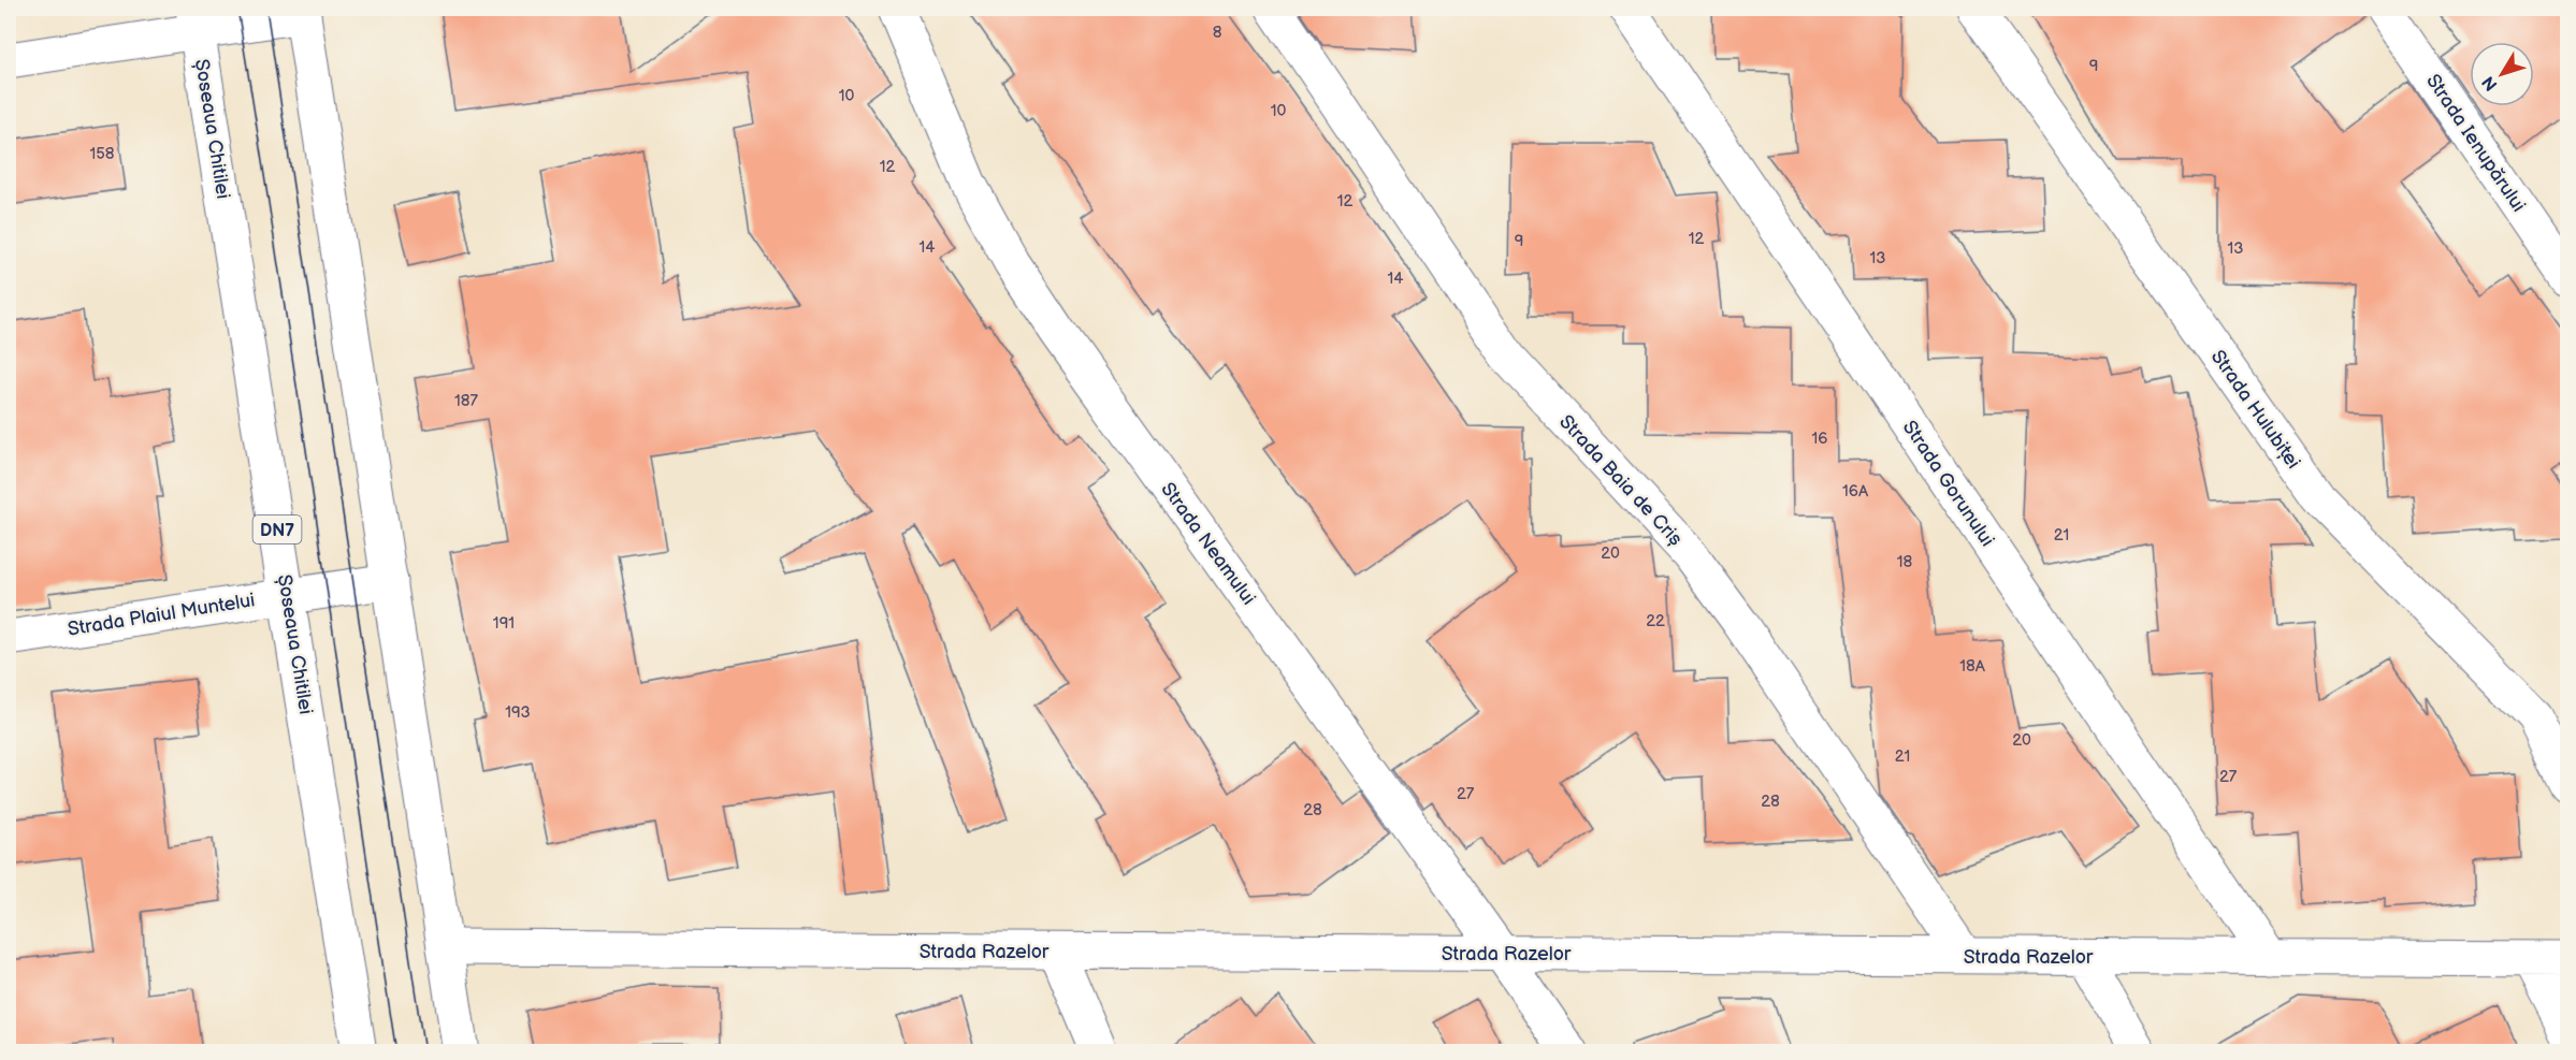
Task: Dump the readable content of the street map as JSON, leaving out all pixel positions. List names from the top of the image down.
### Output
{
  "streets": {
    "street": [
      "Șoseaua Chitilei",
      "Strada Ienupărului",
      "Strada Hulubiței",
      "Strada Baia de Criș",
      "Strada Gorunului",
      "DN7",
      "Strada Neamului",
      "Strada Plaiul Muntelui",
      "Strada Razelor"
    ]
  },
  "crossings": [
    ["Șoseaua Chitilei", "Strada Plaiul Muntelui"],
    ["Strada Baia de Criș", "Strada Razelor"],
    ["Strada Gorunului", "Strada Razelor"],
    ["Strada Neamului", "Strada Razelor"]
  ],
  "house_numbers": [
    "8",
    "9",
    "10",
    "10",
    "158",
    "12",
    "12",
    "12",
    "9",
    "14",
    "13",
    "13",
    "14",
    "187",
    "16",
    "16A",
    "21",
    "20",
    "18",
    "22",
    "191",
    "18A",
    "193",
    "20",
    "21",
    "27",
    "27",
    "28",
    "28"
  ],
  "north": "bottom left"
}
